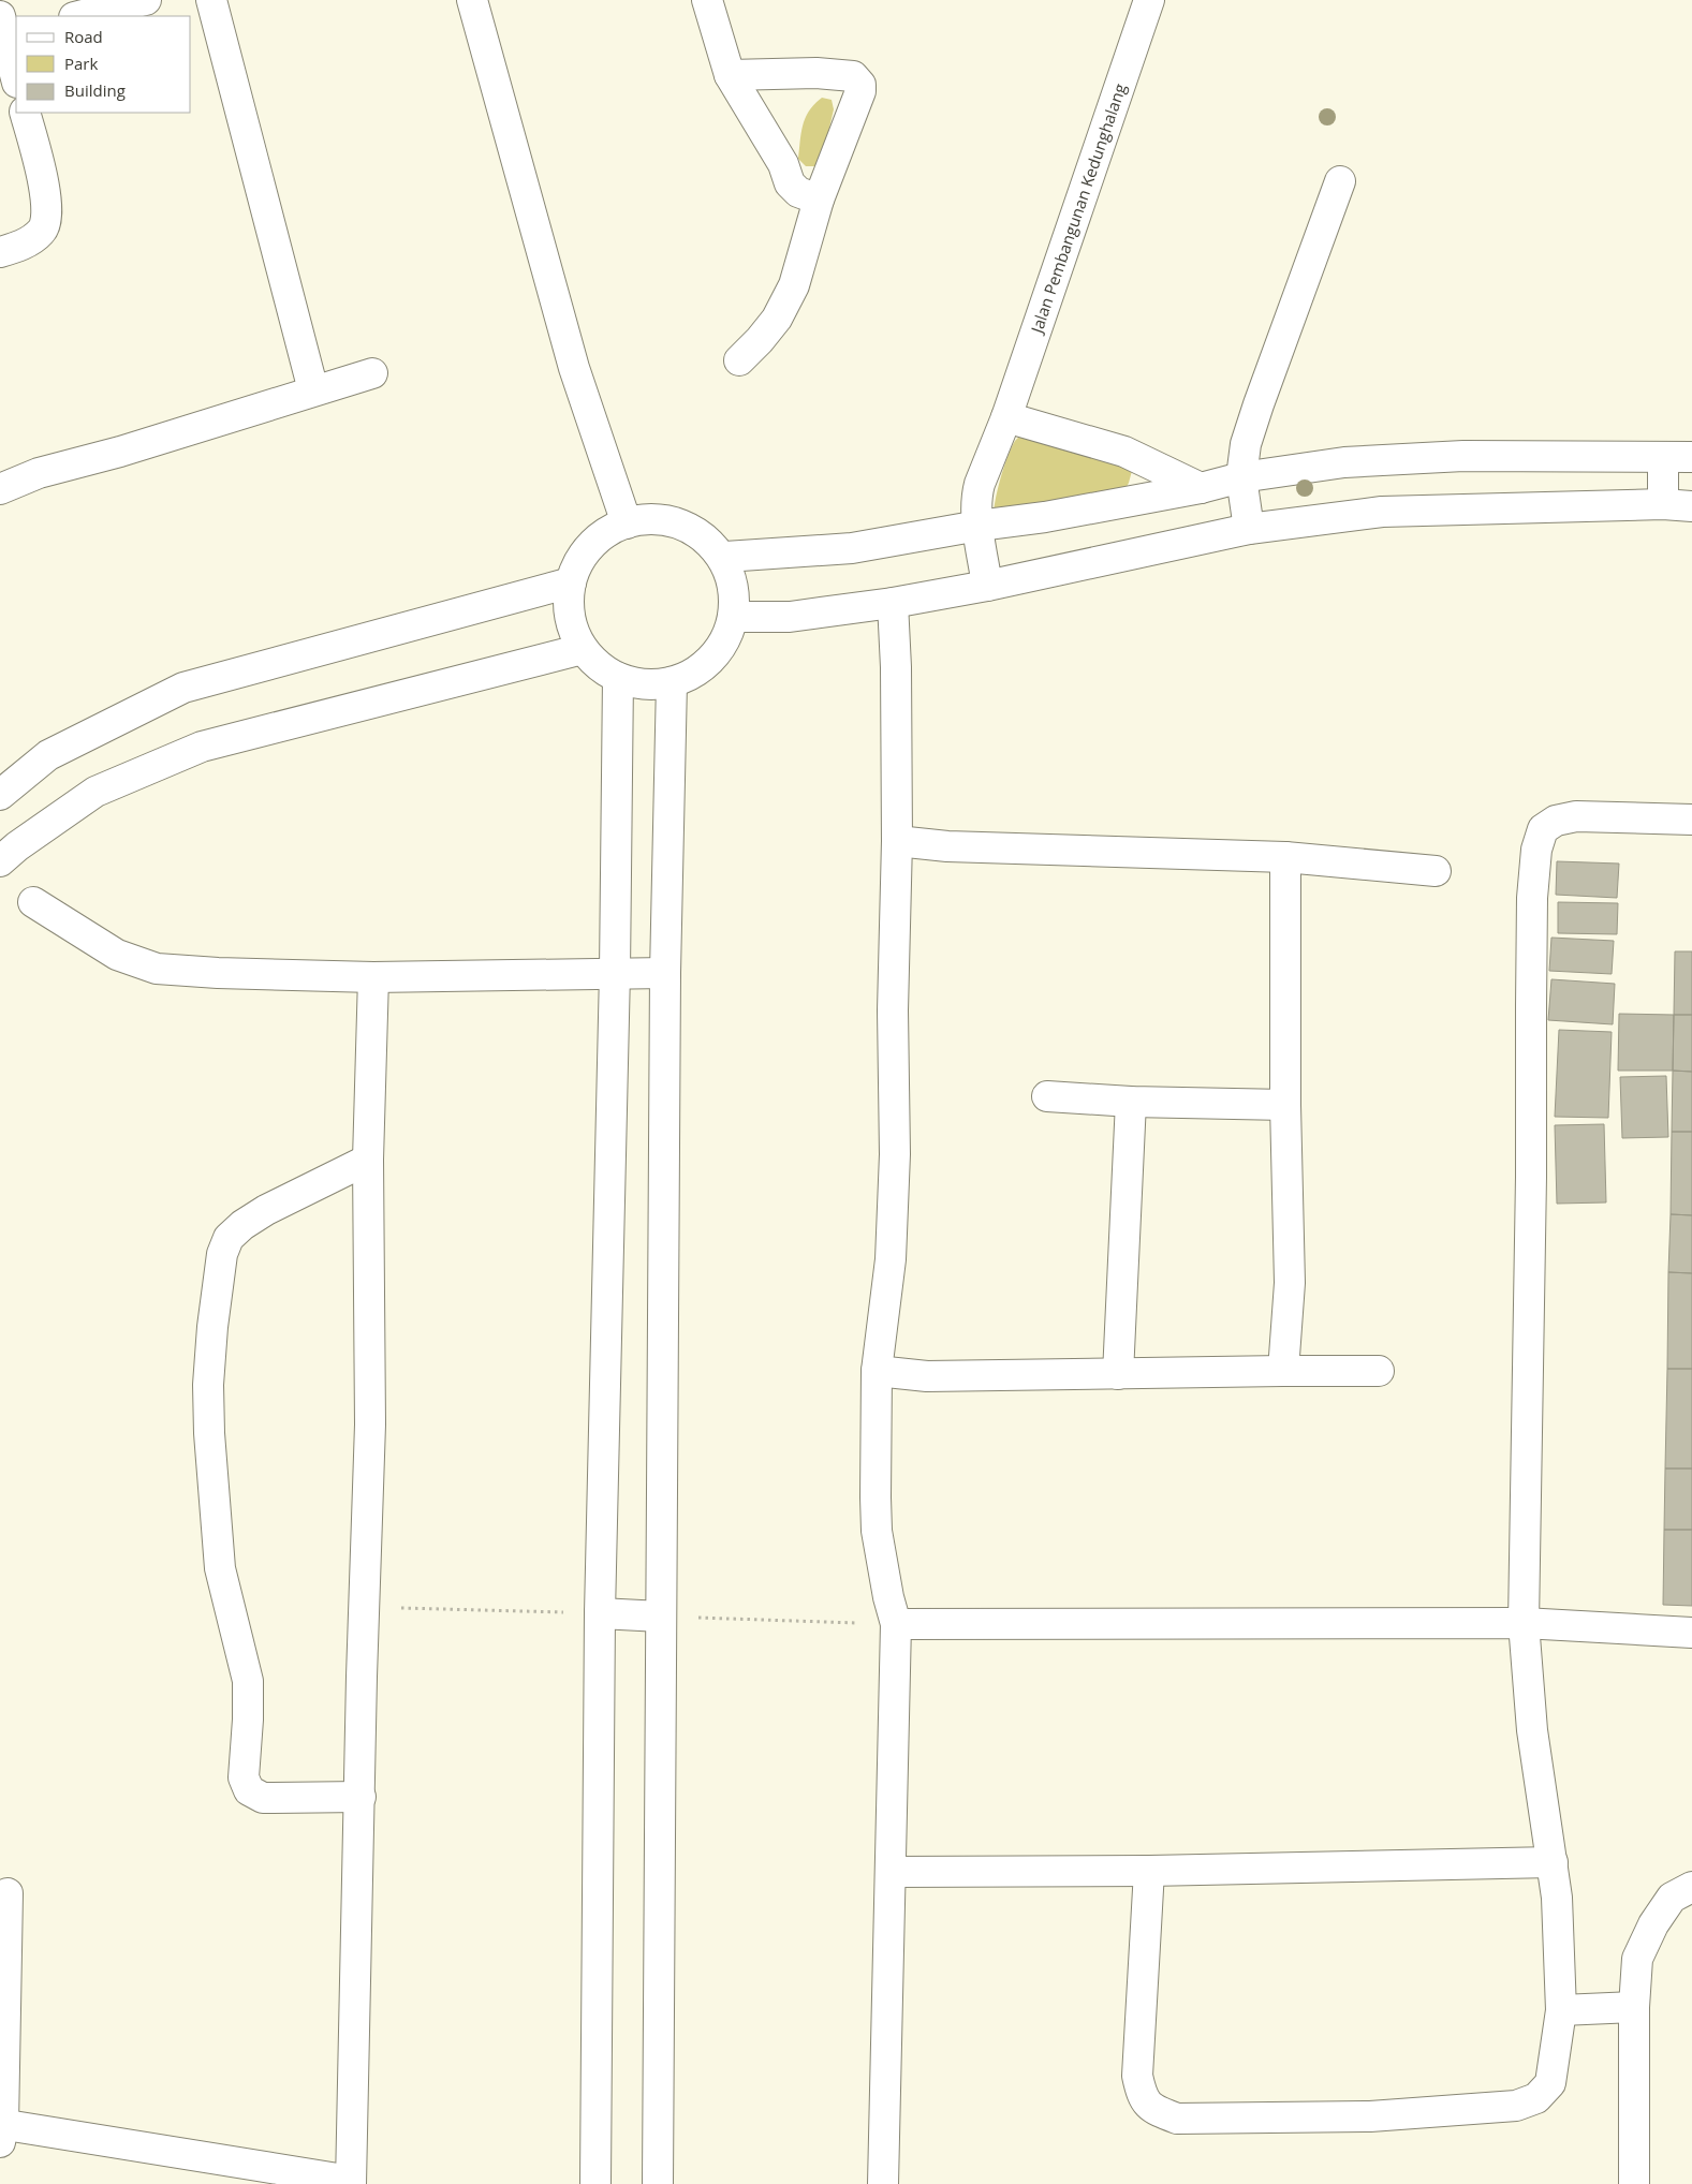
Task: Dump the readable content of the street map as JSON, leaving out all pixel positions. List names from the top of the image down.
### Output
{
  "streets": {
    "street": ["Jalan Pembangunan Kedunghalang"]
  },
  "legend": ["Road", "Park", "Building"]
}
